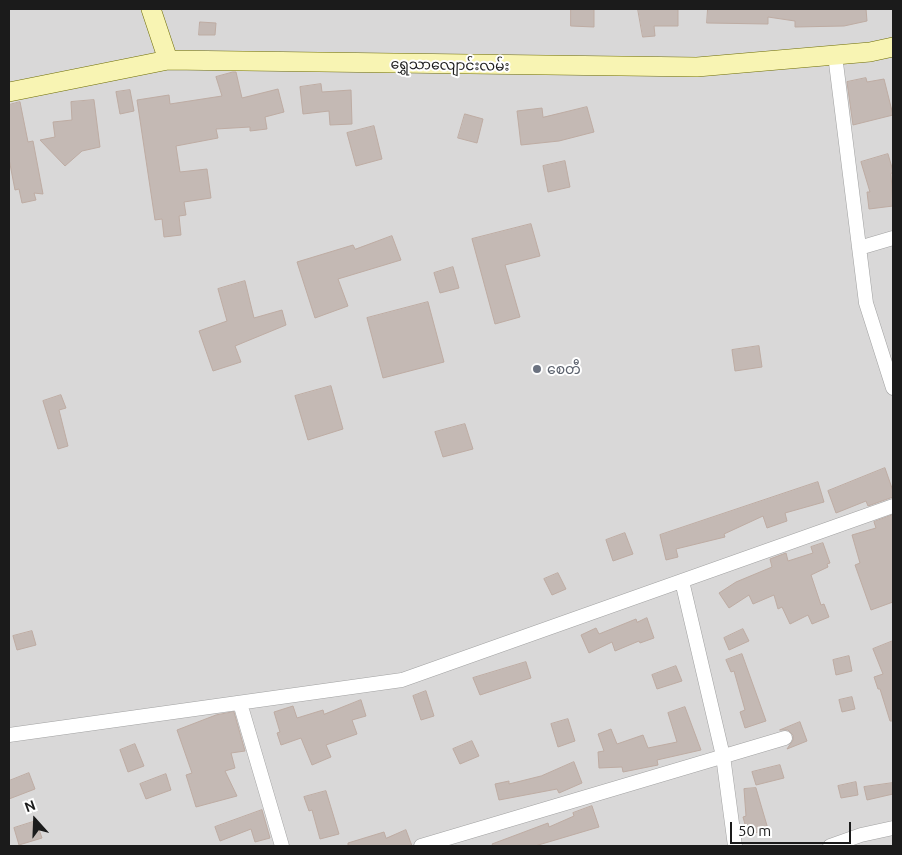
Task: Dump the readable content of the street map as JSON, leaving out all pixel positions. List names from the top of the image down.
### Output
{
  "streets": {
    "street": ["ရွှေသာလျောင်းလမ်း"]
  },
  "places": ["စေတီ"],
  "scale_bar": "50 m",
  "north": "top"
}
